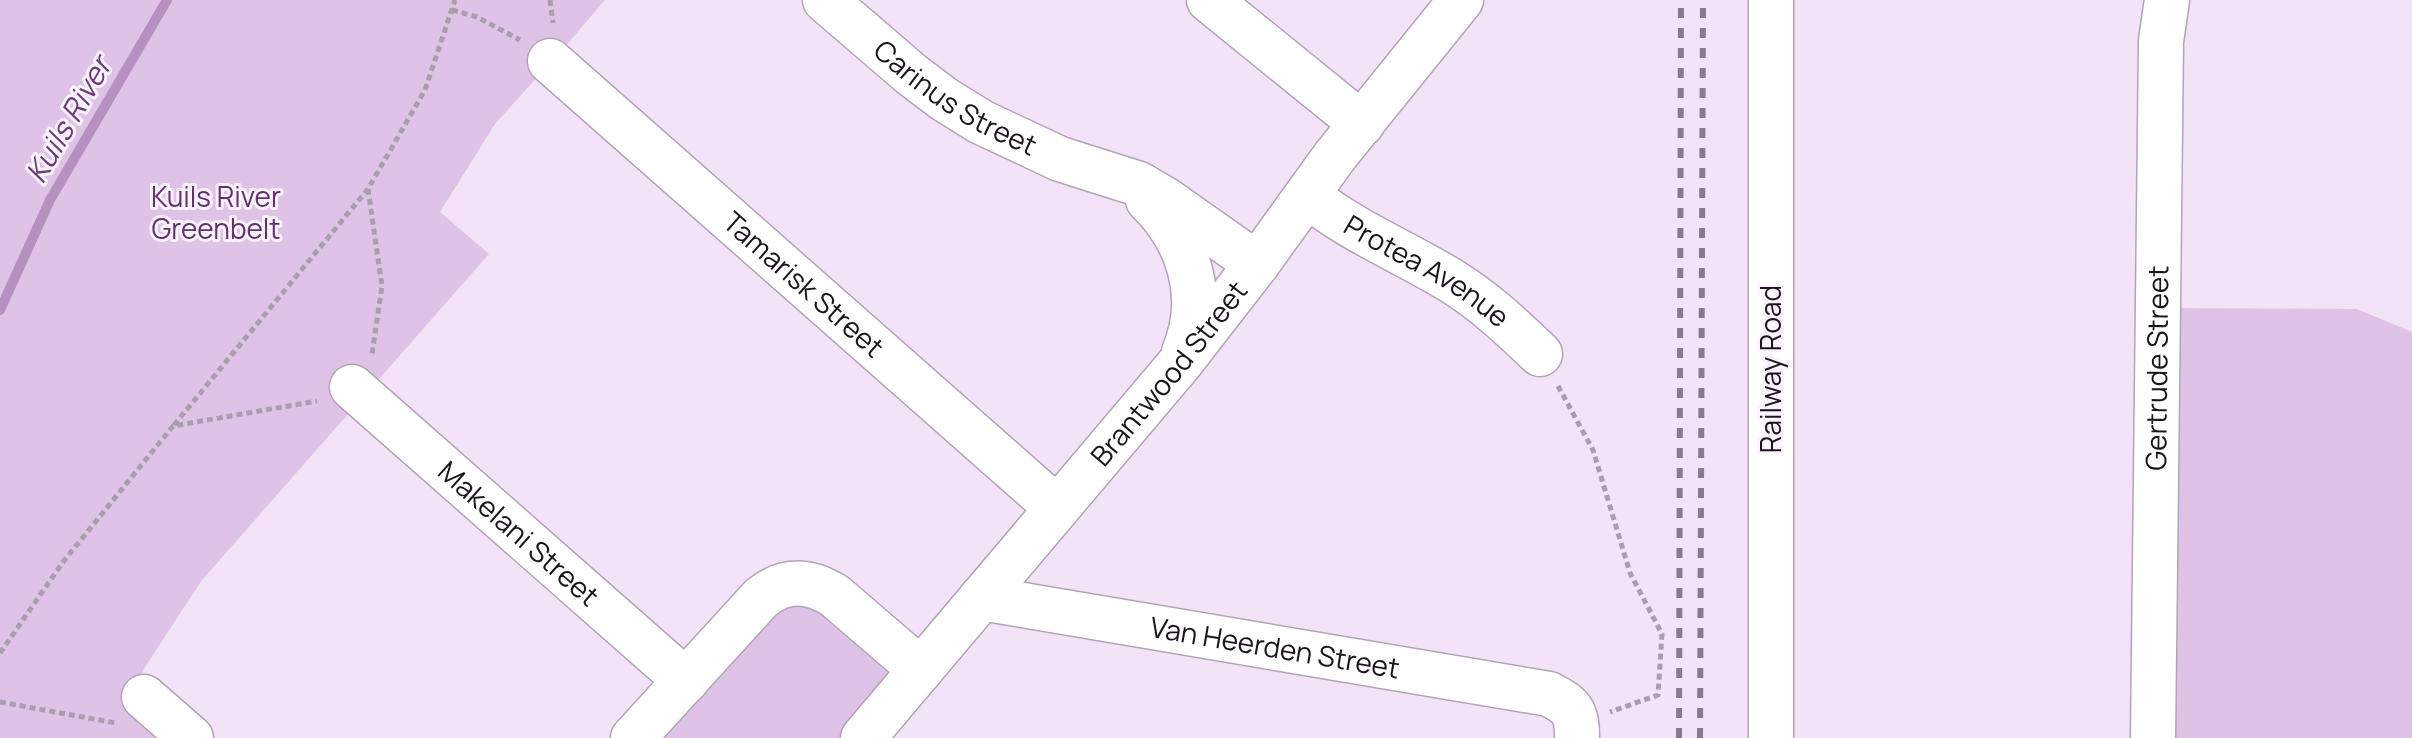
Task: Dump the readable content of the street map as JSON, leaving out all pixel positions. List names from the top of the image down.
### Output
{
  "streets": {
    "street": [
      "Carinus Street",
      "Protea Avenue",
      "Tamarisk Street",
      "Railway Road",
      "Gertrude Street",
      "Brantwood Street",
      "Makelani Street",
      "Van Heerden Street"
    ]
  },
  "crossings": [
    ["Carinus Street", "Brantwood Street"],
    ["Protea Avenue", "Brantwood Street"],
    ["Tamarisk Street", "Brantwood Street"],
    ["Brantwood Street", "Van Heerden Street"]
  ],
  "water": ["Kuils River"],
  "parks": ["Kuils River Greenbelt"]
}
